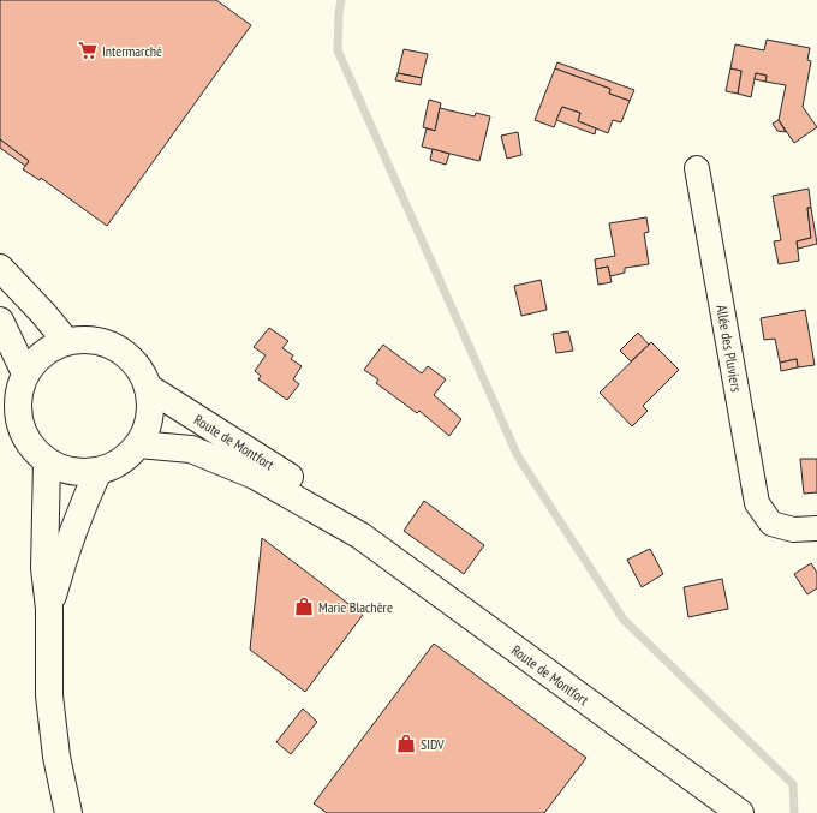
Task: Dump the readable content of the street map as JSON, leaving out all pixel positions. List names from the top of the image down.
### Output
{
  "streets": {
    "main road": ["Route de Montfort"],
    "street": ["Allée des Pluviers"]
  },
  "places": {
    "supermarket": ["Intermarché"],
    "shop": ["Marie Blachère", "SIDV"]
  }
}
